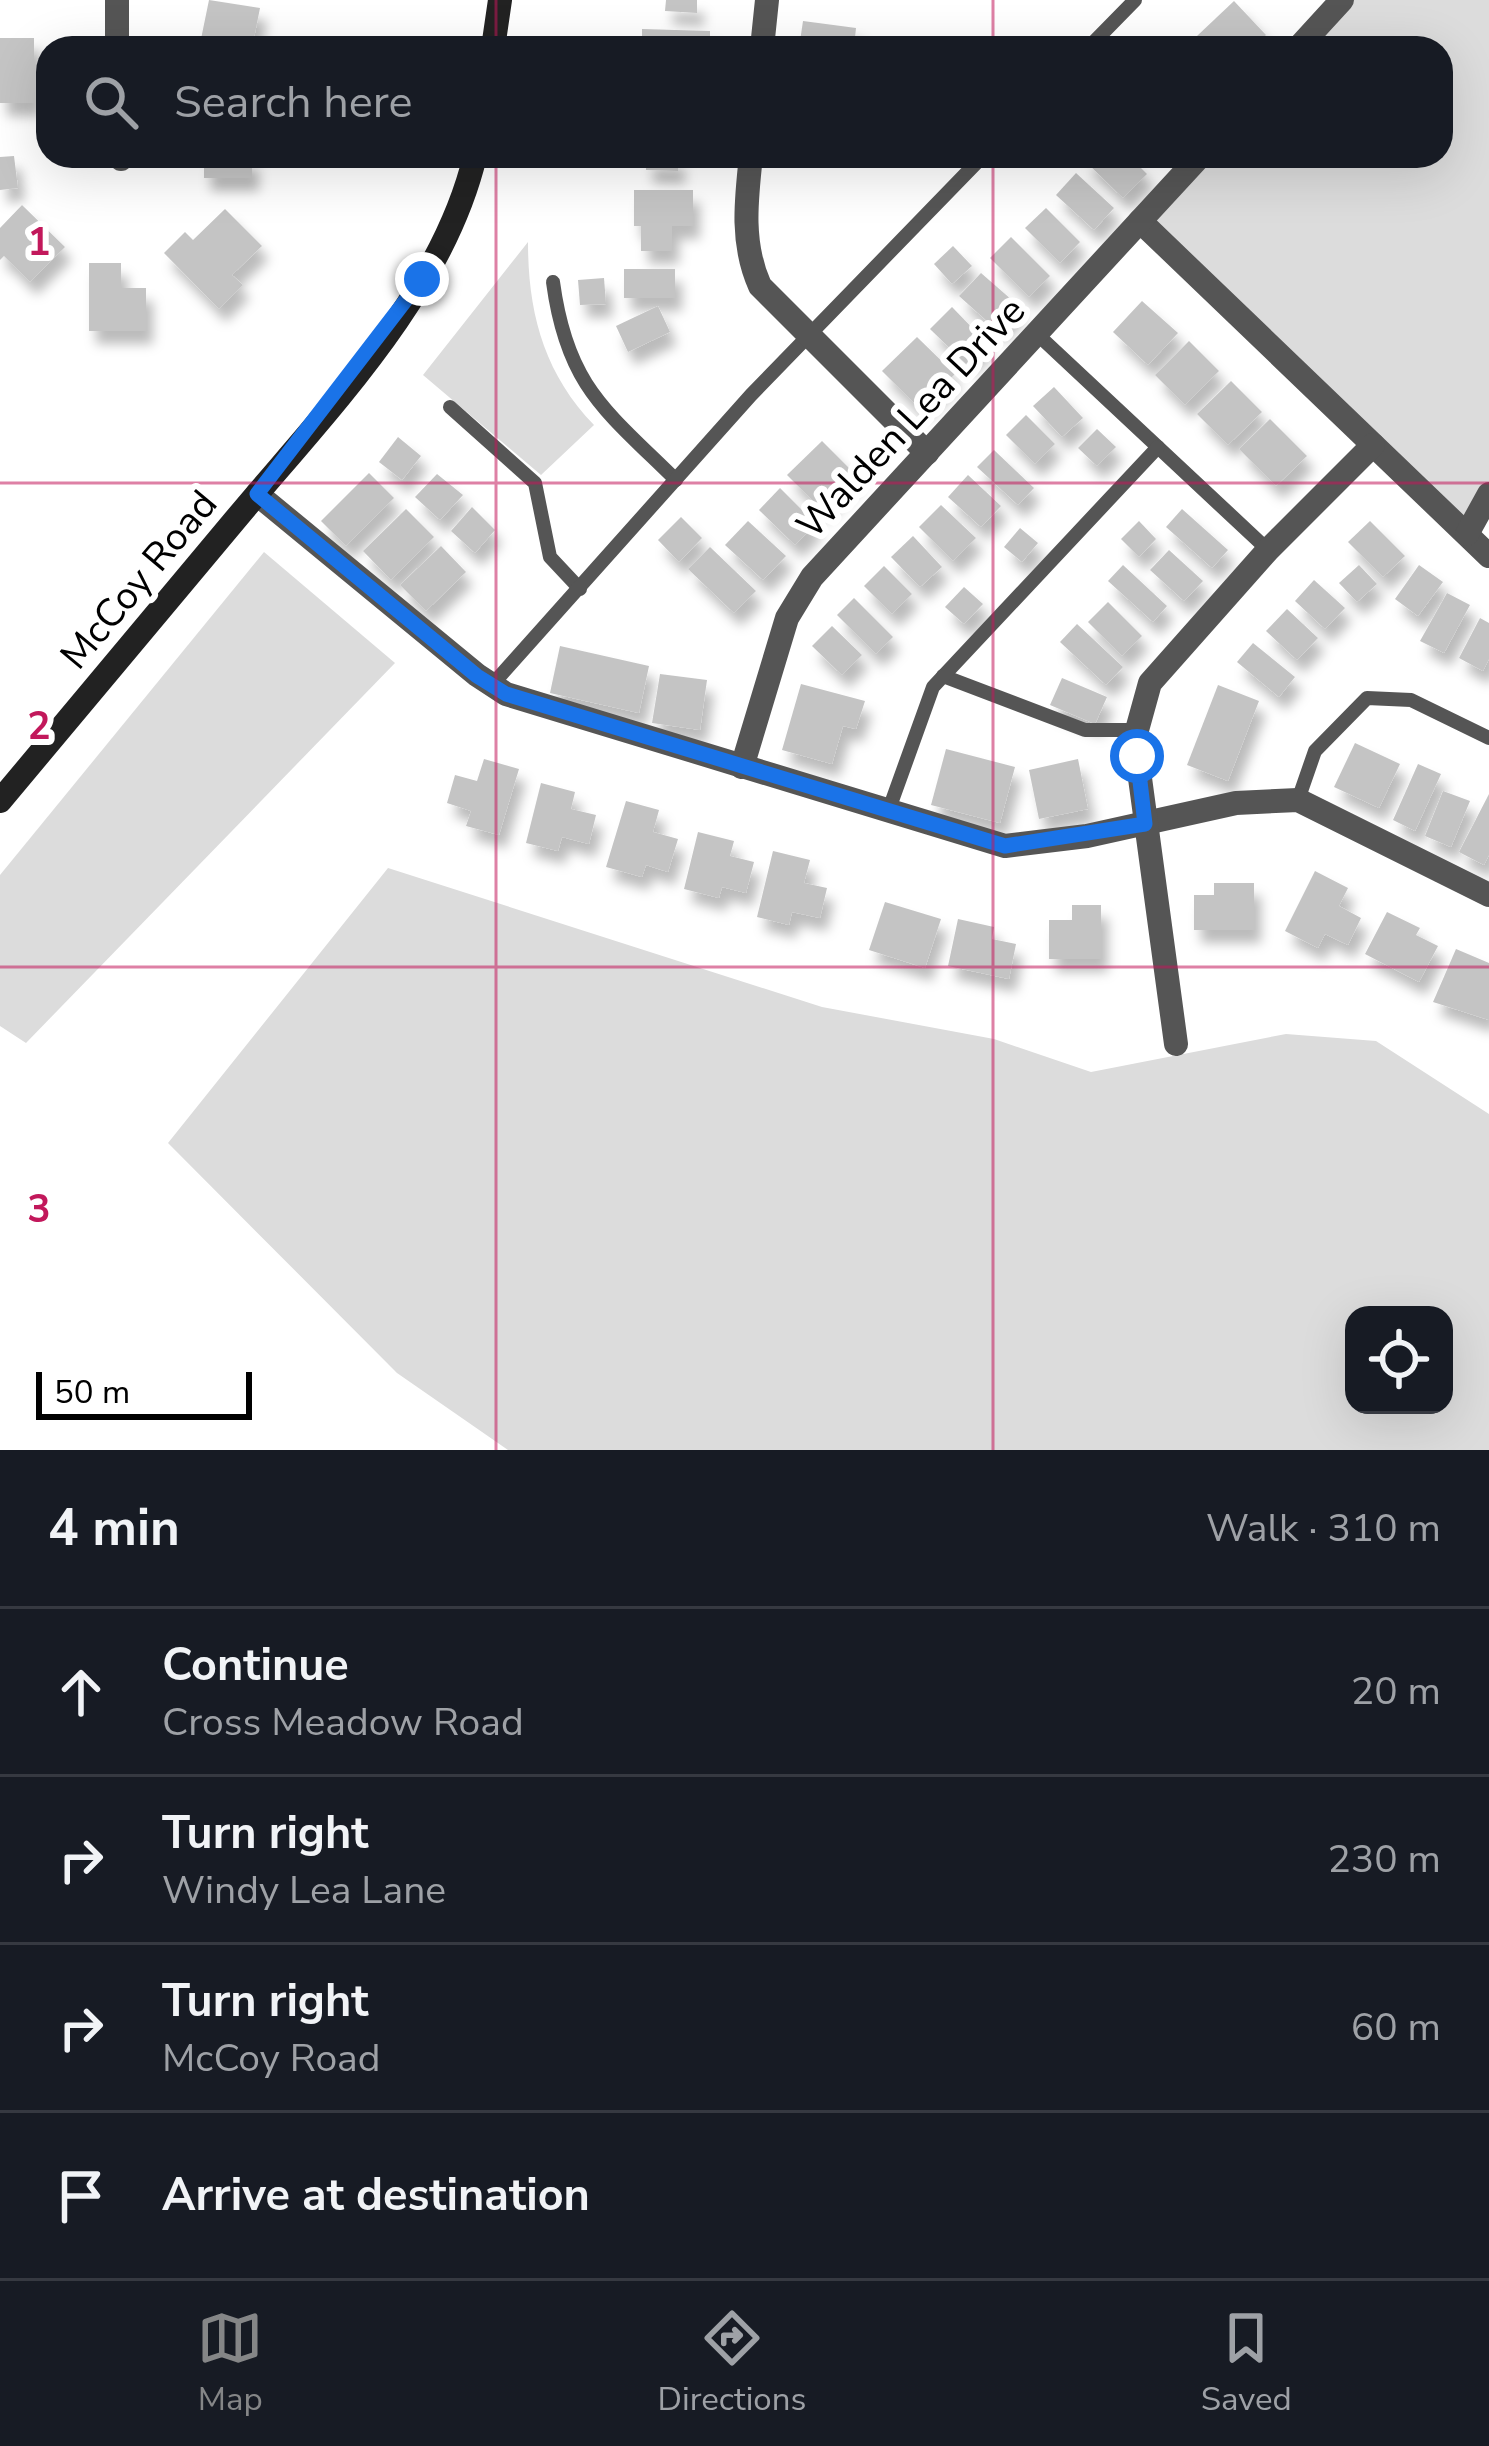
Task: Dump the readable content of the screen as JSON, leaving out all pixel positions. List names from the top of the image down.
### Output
{
  "streets": {
    "main road": ["McCoy Road"],
    "street": ["Walden Lea Drive"]
  },
  "scale_bar": "50 m",
  "page": {
    "search": "Search here",
    "scale": "50 m",
    "heading": ["4 min", "Walk · 310 m"],
    "list": [
      ["Continue", "Cross Meadow Road", "20 m"],
      ["Turn right", "Windy Lea Lane", "230 m"],
      ["Turn right", "McCoy Road", "60 m"],
      "Arrive at destination"
    ],
    "nav": ["Map", "Directions", "Saved"]
  },
  "grid": {
    "rows": ["1", "2", "3"]
  }
}
